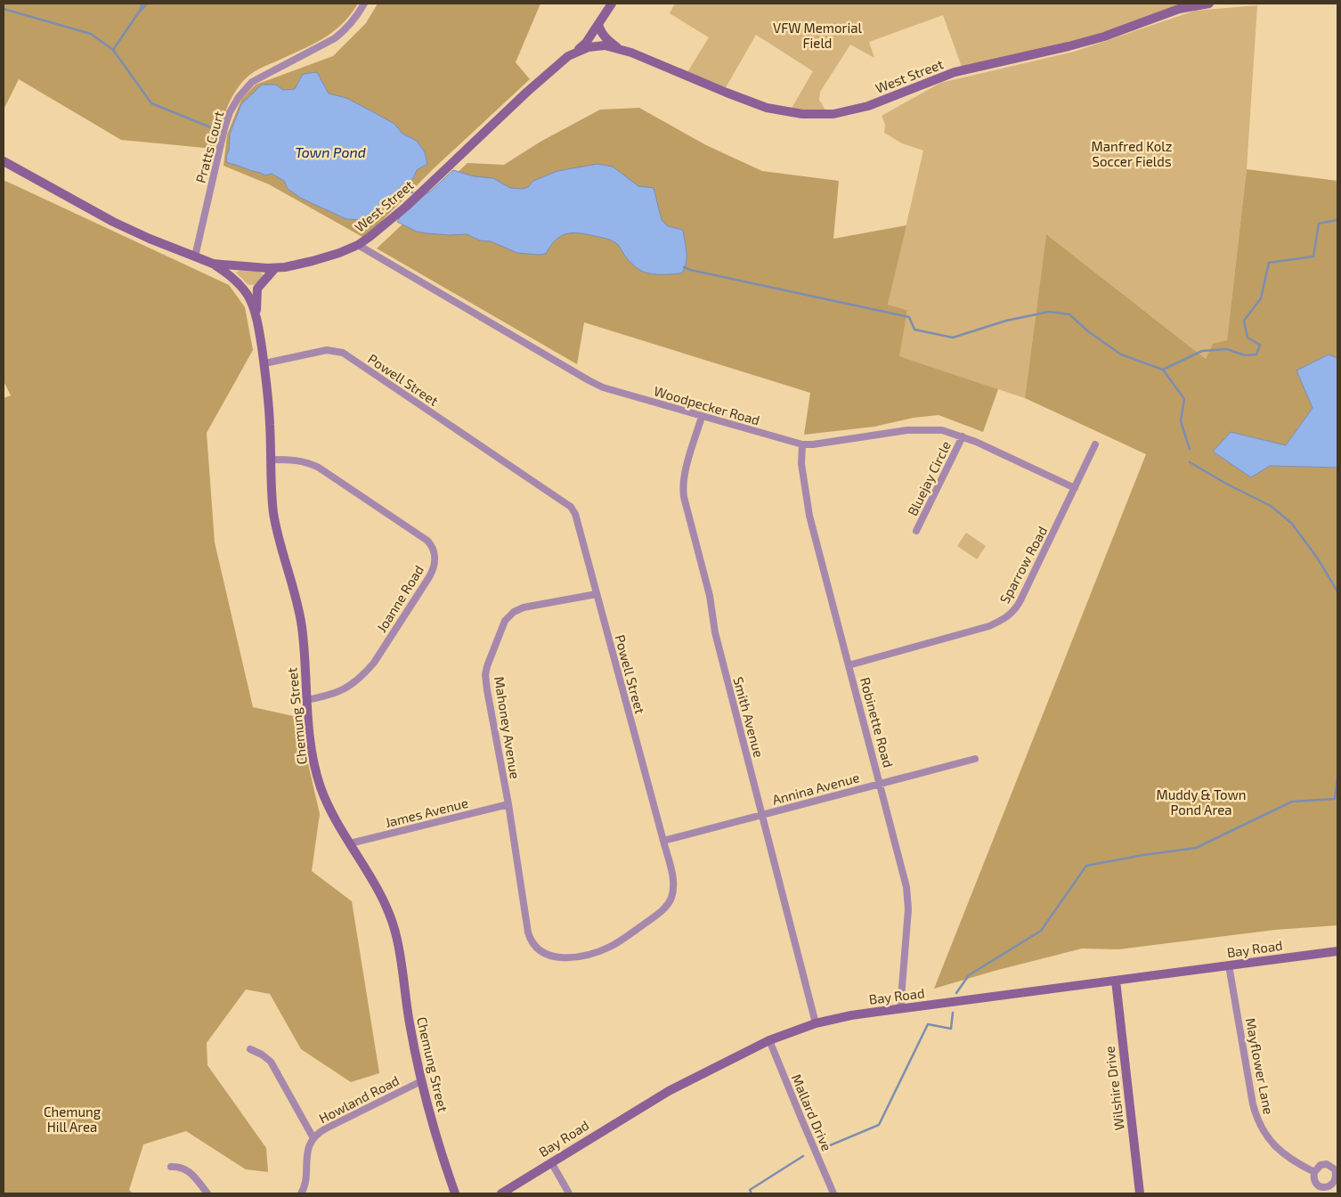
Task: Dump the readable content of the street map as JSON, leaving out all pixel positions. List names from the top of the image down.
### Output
{
  "streets": {
    "street": [
      "West Street",
      "Pratts Court",
      "Powell Street",
      "Woodpecker Road",
      "Bluejay Circle",
      "Sparrow Road",
      "Joanne Road",
      "Chemung Street",
      "Smith Avenue",
      "Robinette Road",
      "Mahoney Avenue",
      "Annina Avenue",
      "James Avenue",
      "Bay Road",
      "Mayflower Lane",
      "Wilshire Drive",
      "Howland Road",
      "Mallard Drive"
    ]
  },
  "crossings": [
    ["West Street", "Pratts Court"],
    ["West Street", "Woodpecker Road"],
    ["West Street", "Chemung Street"],
    ["Powell Street", "Chemung Street"],
    ["Powell Street", "Mahoney Avenue"],
    ["Powell Street", "Annina Avenue"],
    ["Powell Street", "James Avenue"],
    ["Woodpecker Road", "Bluejay Circle"],
    ["Woodpecker Road", "Sparrow Road"],
    ["Woodpecker Road", "Smith Avenue"],
    ["Woodpecker Road", "Robinette Road"],
    ["Sparrow Road", "Robinette Road"],
    ["Joanne Road", "Chemung Street"],
    ["Chemung Street", "James Avenue"],
    ["Chemung Street", "Howland Road"],
    ["Smith Avenue", "Annina Avenue"],
    ["Smith Avenue", "Bay Road"],
    ["Robinette Road", "Annina Avenue"],
    ["Robinette Road", "Bay Road"],
    ["Mahoney Avenue", "James Avenue"],
    ["Bay Road", "Mayflower Lane"],
    ["Bay Road", "Wilshire Drive"],
    ["Bay Road", "Mallard Drive"]
  ],
  "water": ["Town Pond"],
  "parks": [
    "VFW Memorial Field",
    "Manfred Kolz Soccer Fields",
    "Muddy & Town Pond Area",
    "Chemung Hill Area"
  ]
}
